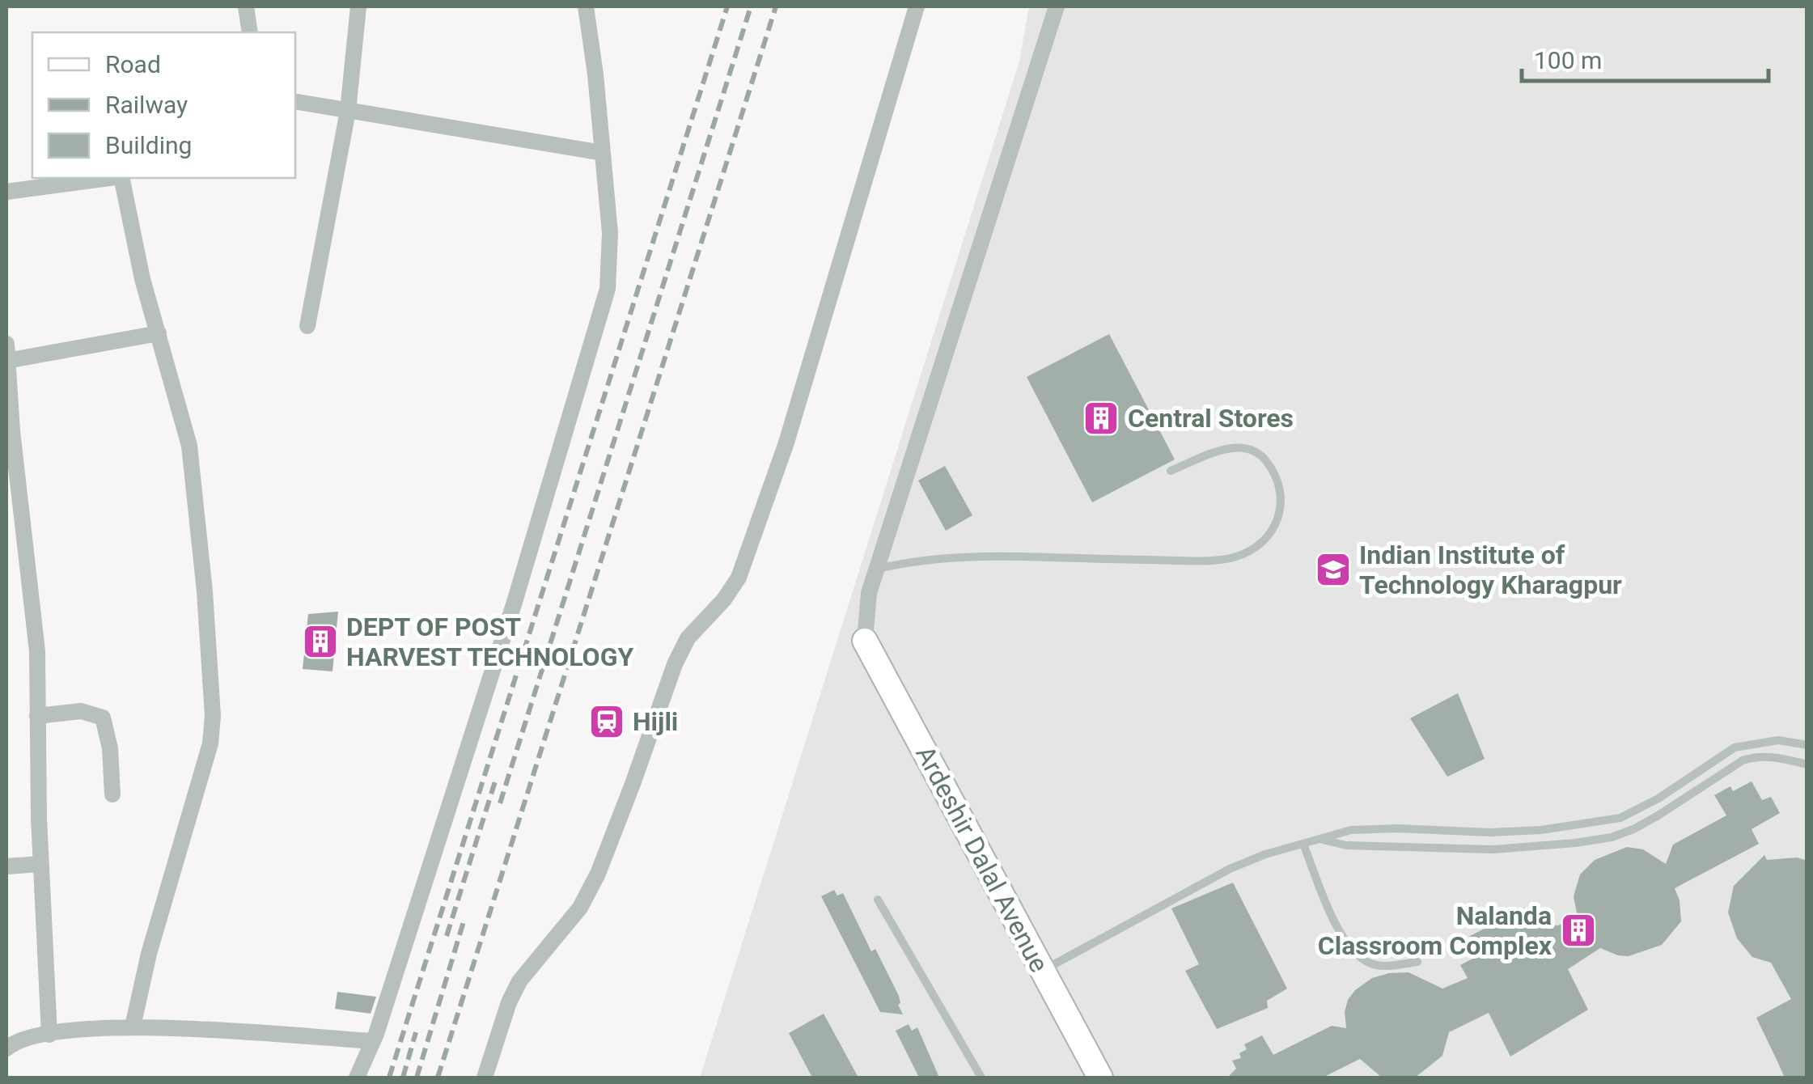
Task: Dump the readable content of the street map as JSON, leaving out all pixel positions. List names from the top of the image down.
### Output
{
  "streets": {
    "street": ["Ardeshir Dalal Avenue"]
  },
  "places": {
    "building": ["Central Stores", "DEPT OF POST HARVEST TECHNOLOGY", "Nalanda Classroom Complex"],
    "school or university": ["Indian Institute of Technology Kharagpur"],
    "station": ["Hijli"]
  },
  "legend": ["Road", "Railway", "Building"],
  "scale_bar": "100 m"
}
